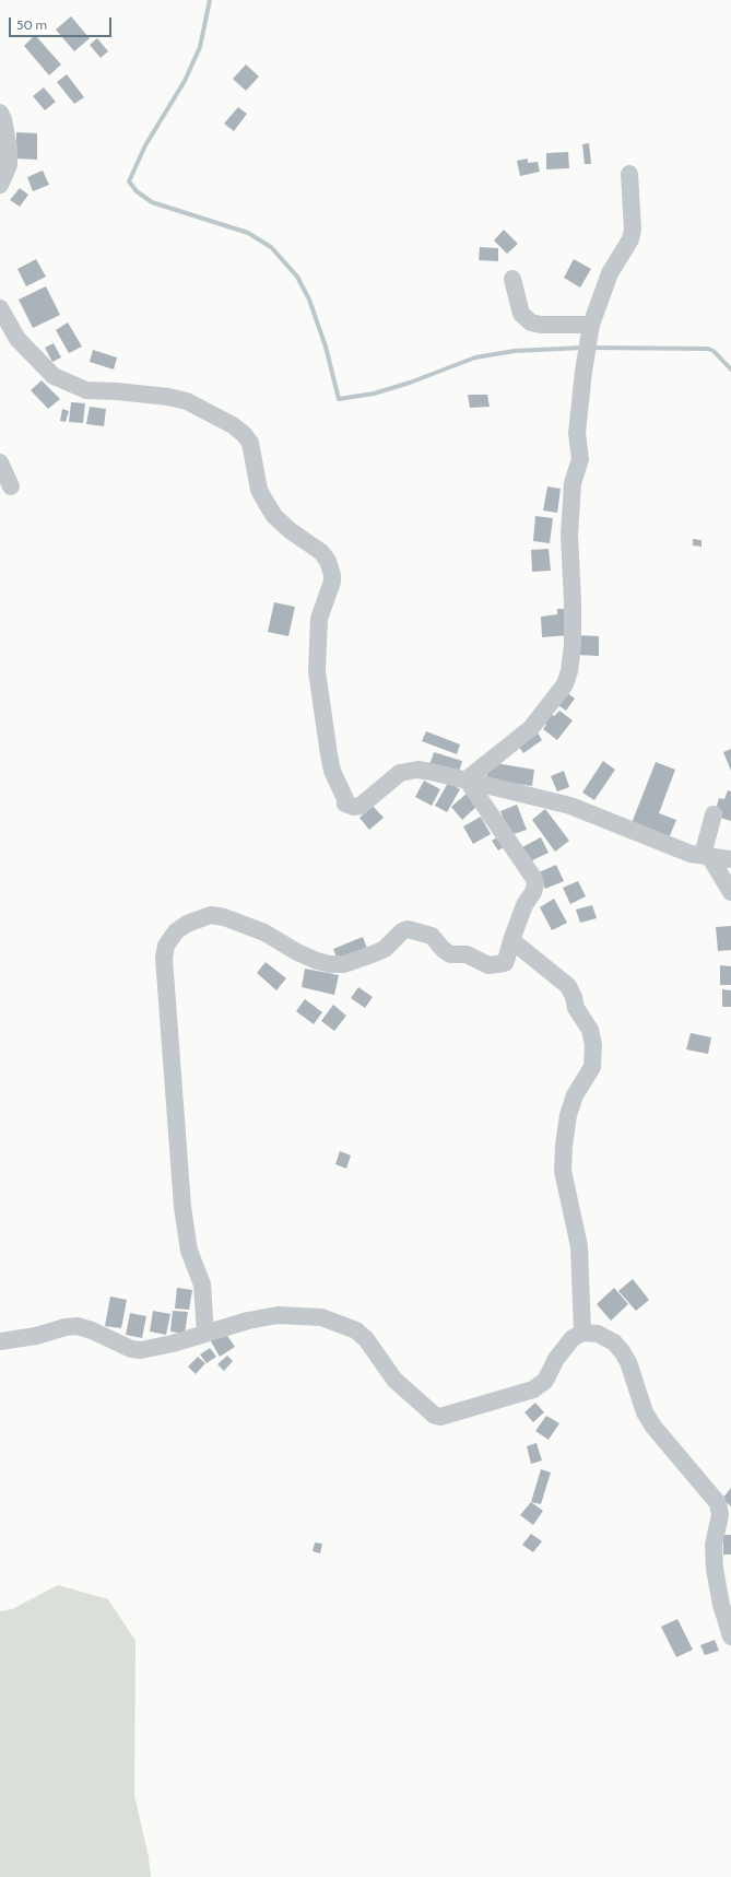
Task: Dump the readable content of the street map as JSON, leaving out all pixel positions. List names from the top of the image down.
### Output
{
  "scale_bar": "50 m"
}
